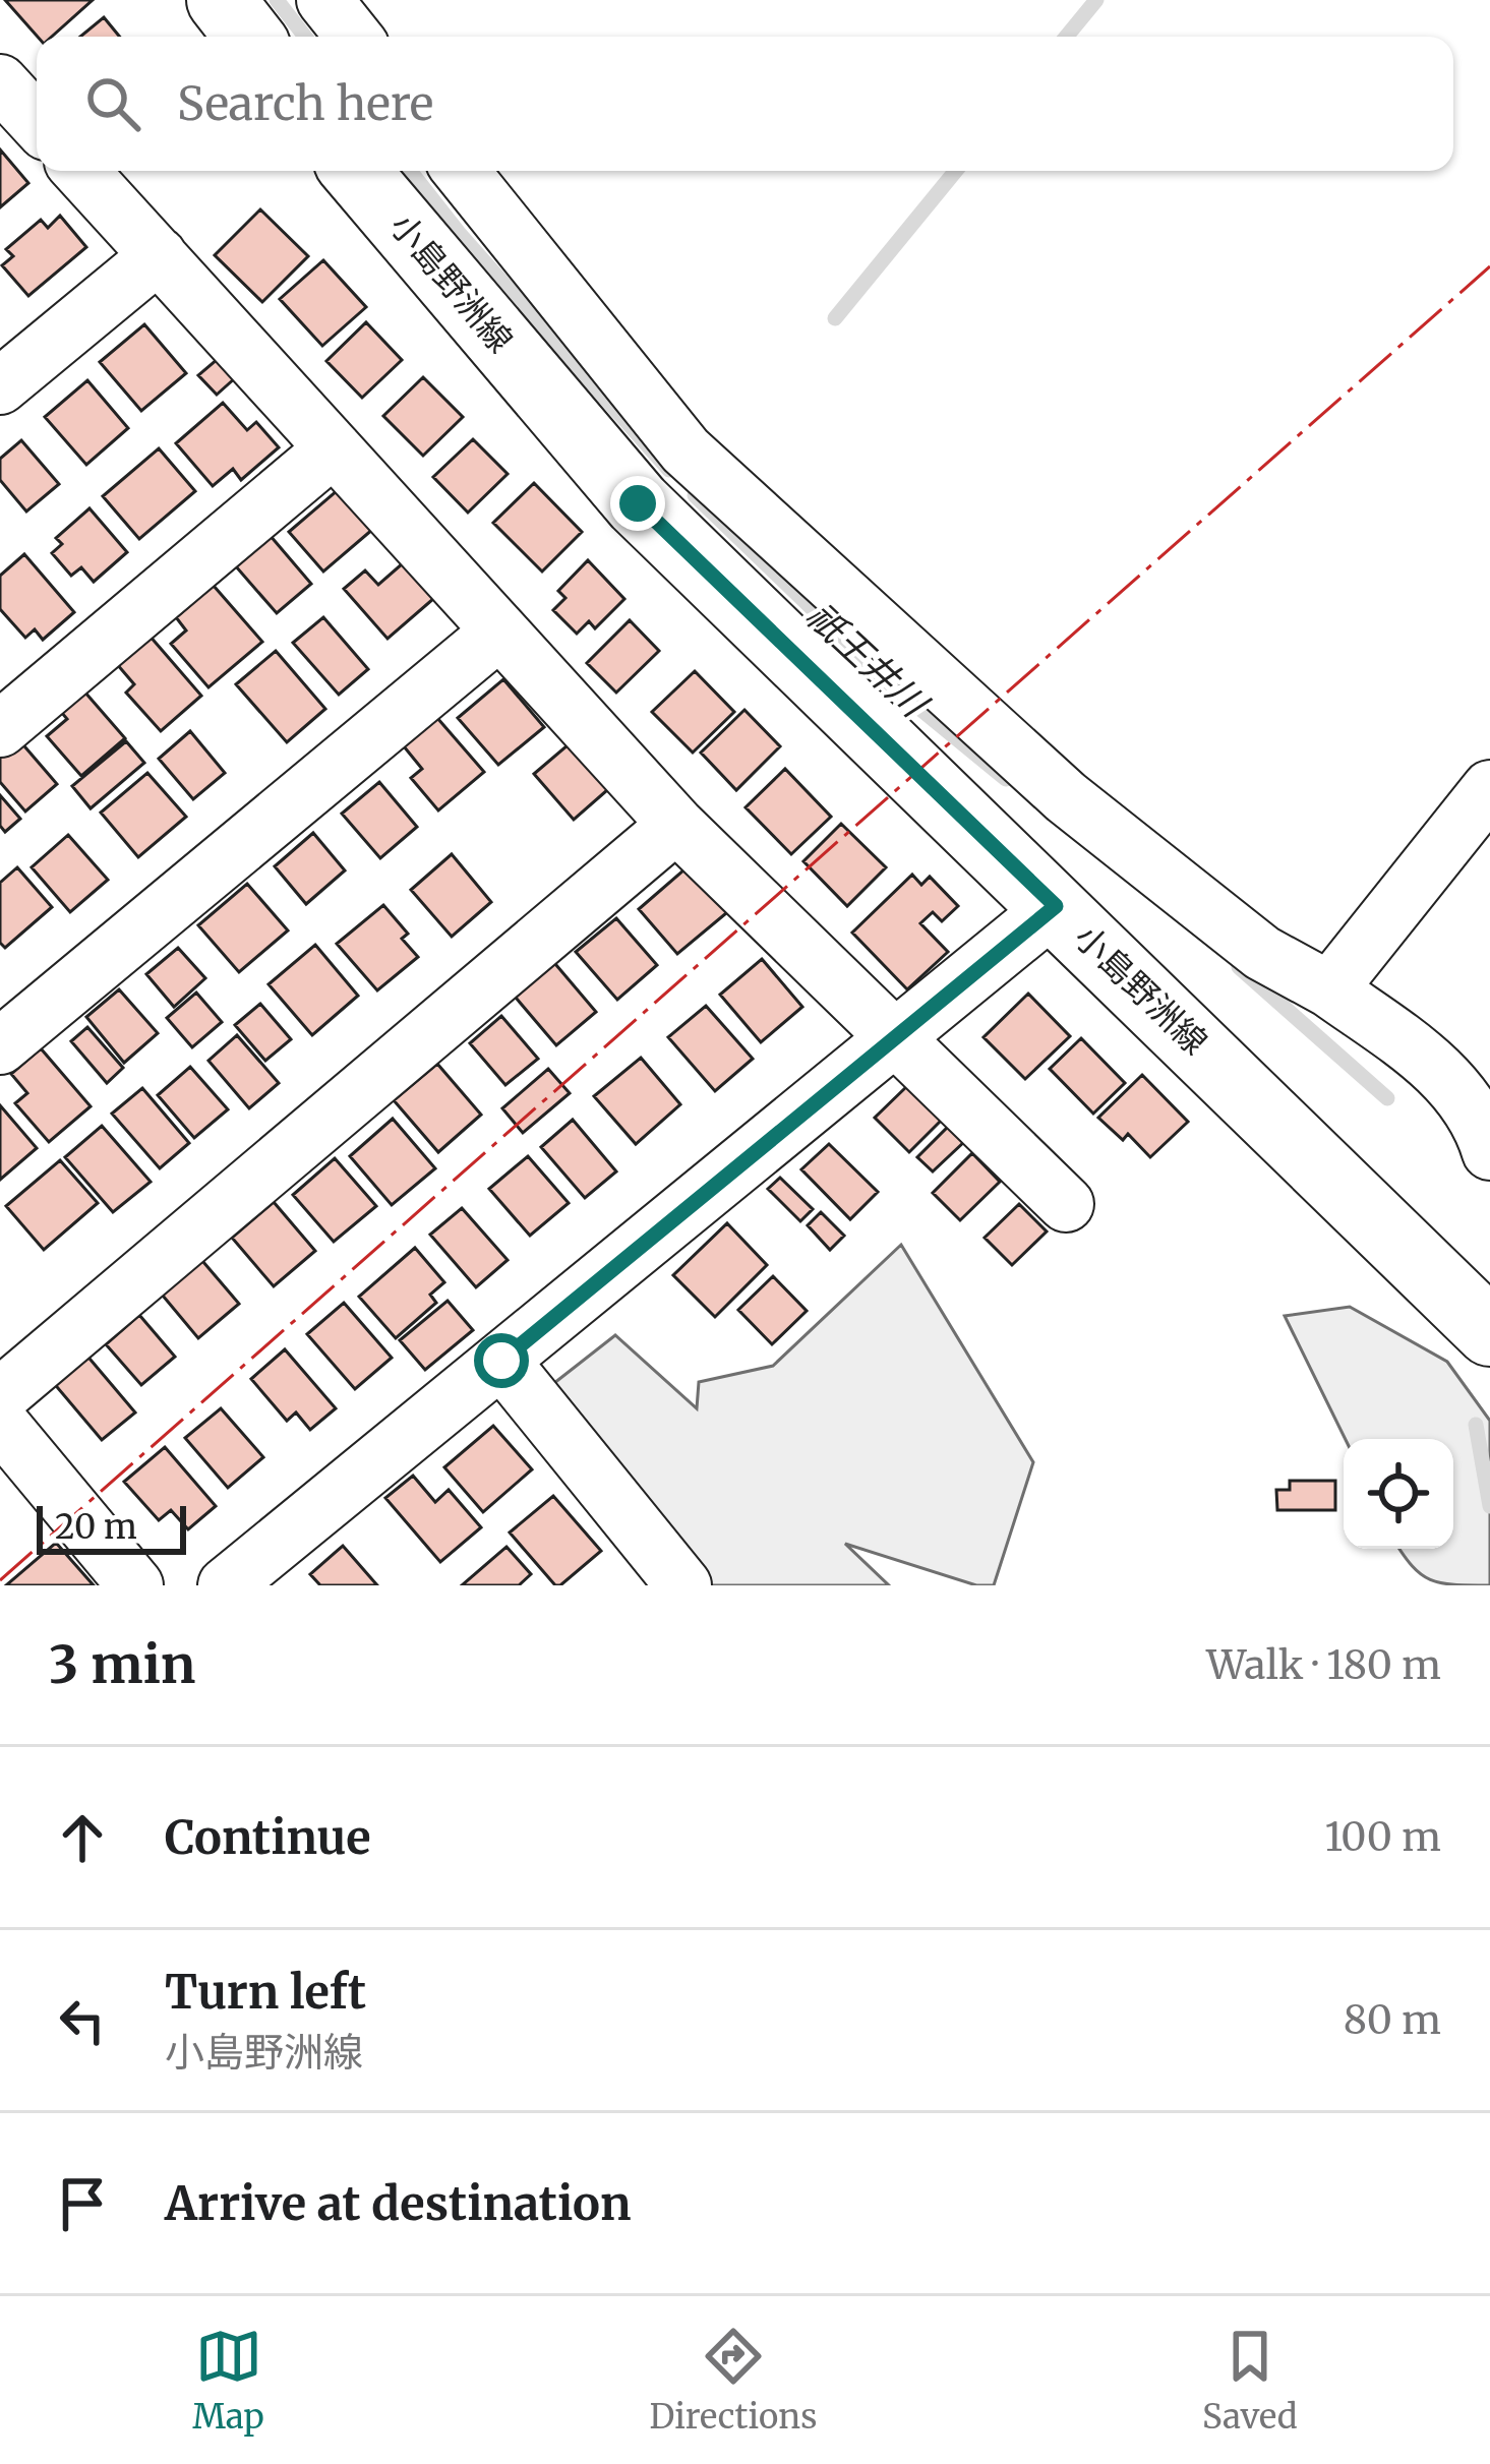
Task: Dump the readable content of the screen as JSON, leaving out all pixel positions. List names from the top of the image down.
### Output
{
  "streets": {
    "main road": ["小島野洲線"]
  },
  "water": ["祇王井川"],
  "scale_bar": "20 m",
  "page": {
    "search": "Search here",
    "scale": "20 m",
    "heading": ["3 min", "Walk · 180 m"],
    "list": [
      ["Continue", "100 m"],
      ["Turn left", "小島野洲線", "80 m"],
      "Arrive at destination"
    ],
    "nav": ["Map", "Directions", "Saved"]
  }
}
